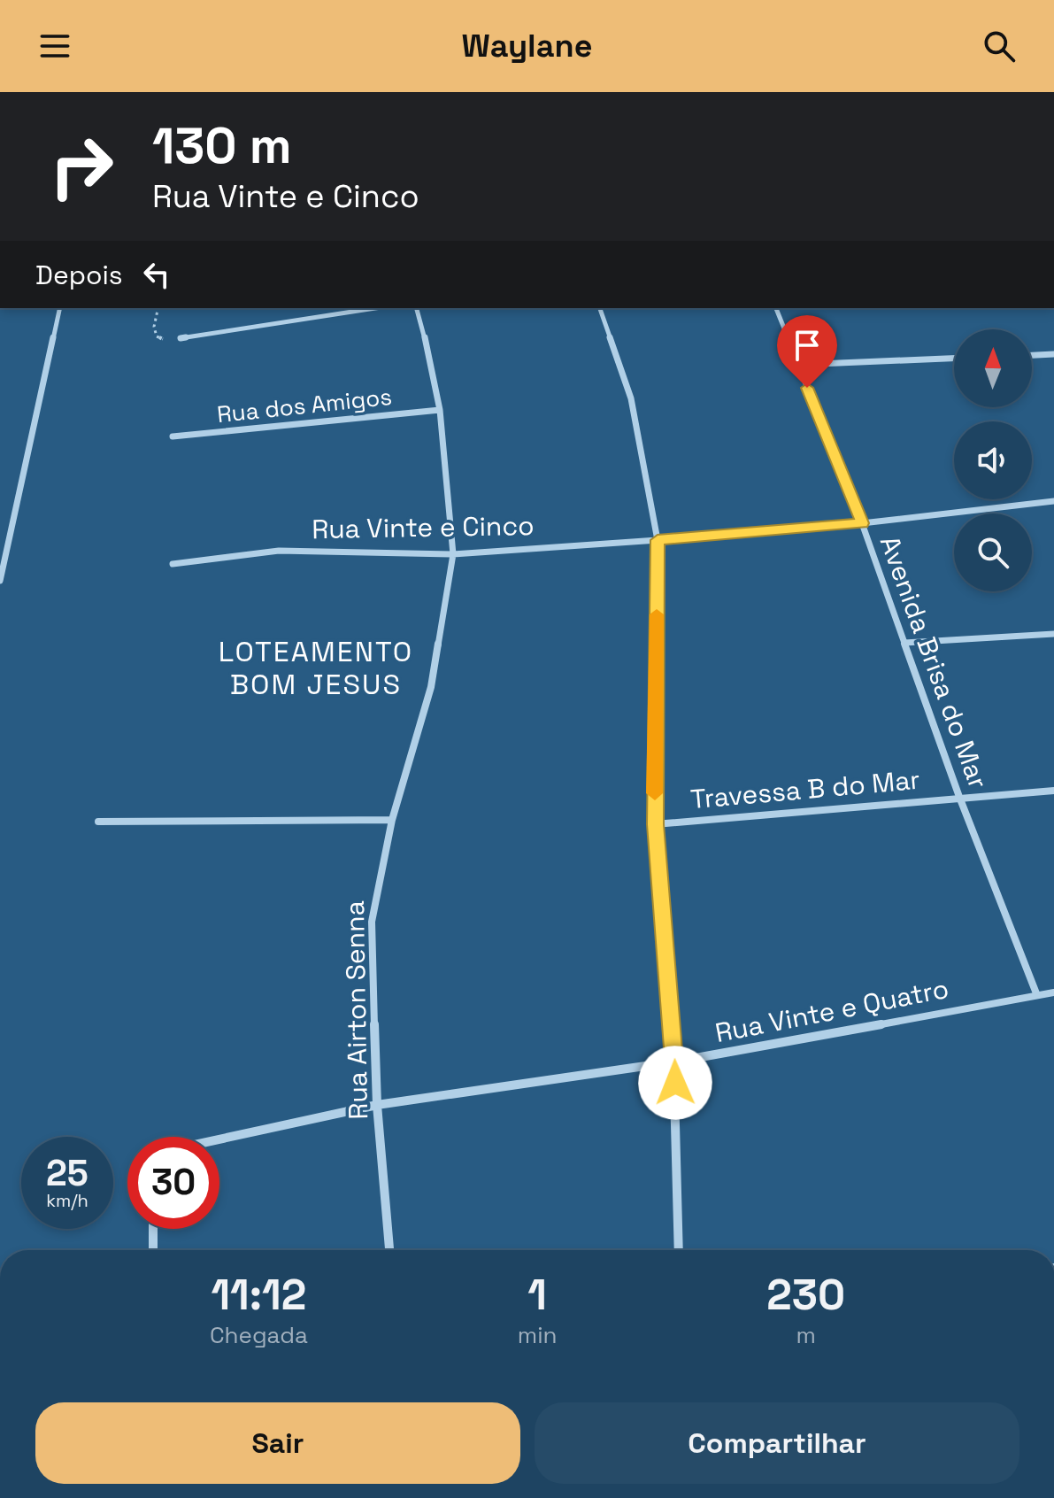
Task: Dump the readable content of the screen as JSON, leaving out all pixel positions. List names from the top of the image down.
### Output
{
  "streets": {
    "street": [
      "Rua dos Amigos",
      "Rua Vinte e Cinco",
      "Avenida Brisa do Mar",
      "Travessa B do Mar",
      "Rua Airton Senna",
      "Rua Vinte e Quatro"
    ]
  },
  "crossings": [
    ["Rua dos Amigos", "Rua Airton Senna"],
    ["Rua Vinte e Cinco", "Avenida Brisa do Mar"],
    ["Rua Vinte e Cinco", "Rua Airton Senna"],
    ["Avenida Brisa do Mar", "Travessa B do Mar"],
    ["Avenida Brisa do Mar", "Rua Vinte e Quatro"],
    ["Rua Airton Senna", "Rua Vinte e Quatro"]
  ],
  "districts": ["LOTEAMENTO BOM JESUS"],
  "north": "top",
  "page": {
    "header": "Waylane",
    "turn": ["130 m", "Rua Vinte e Cinco"],
    "then": "Depois",
    "speed": "25 km/h",
    "limit": "30",
    "eta": [
      "11:12",
      "Chegada",
      "1",
      "min",
      "230",
      "m"
    ],
    "buttons": ["Sair", "Compartilhar"]
  }
}
